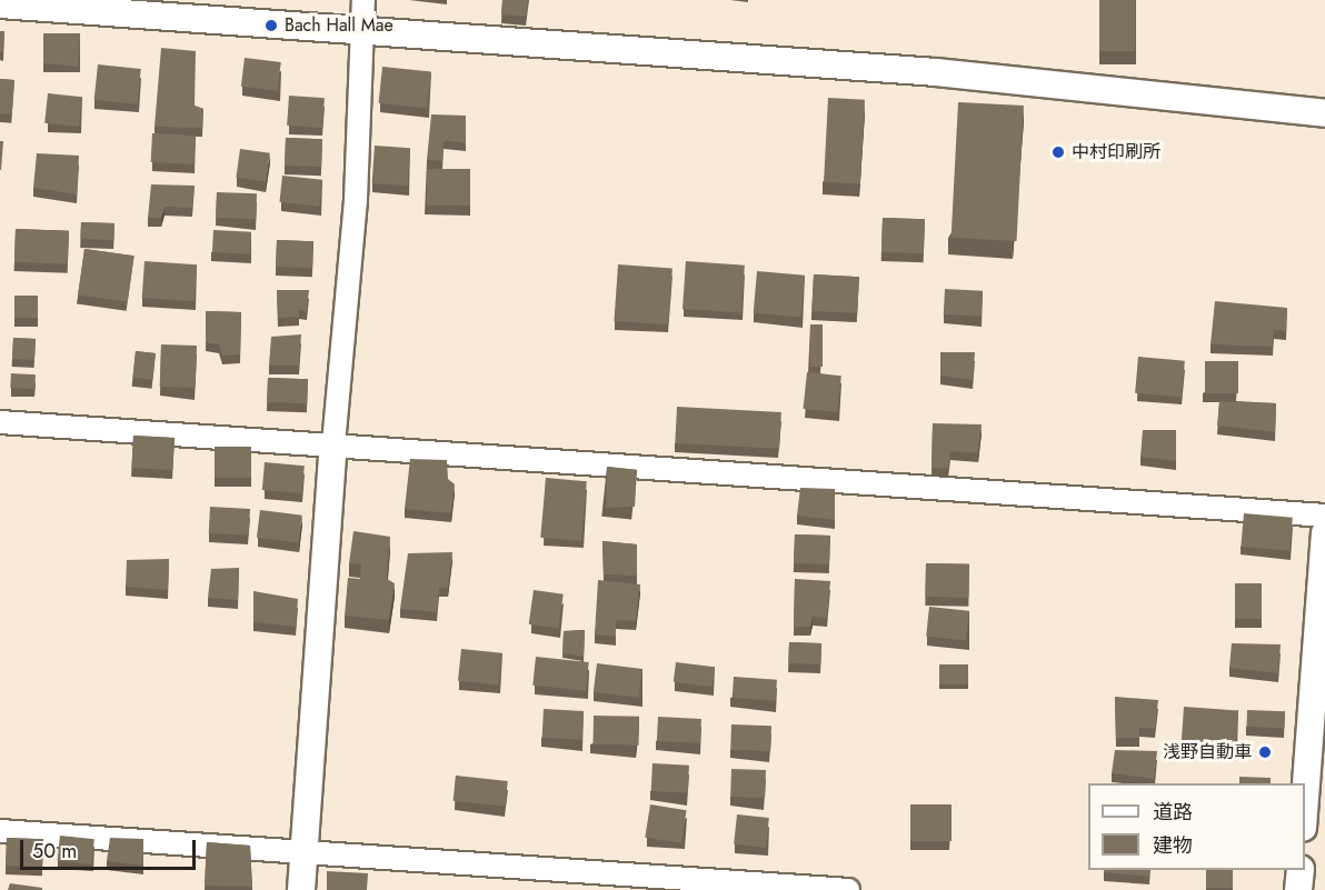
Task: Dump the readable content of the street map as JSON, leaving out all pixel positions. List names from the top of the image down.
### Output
{
  "places": ["Bach Hall Mae", "中村印刷所", "浅野自動車"],
  "legend": ["道路", "建物"],
  "scale_bar": "50 m"
}
